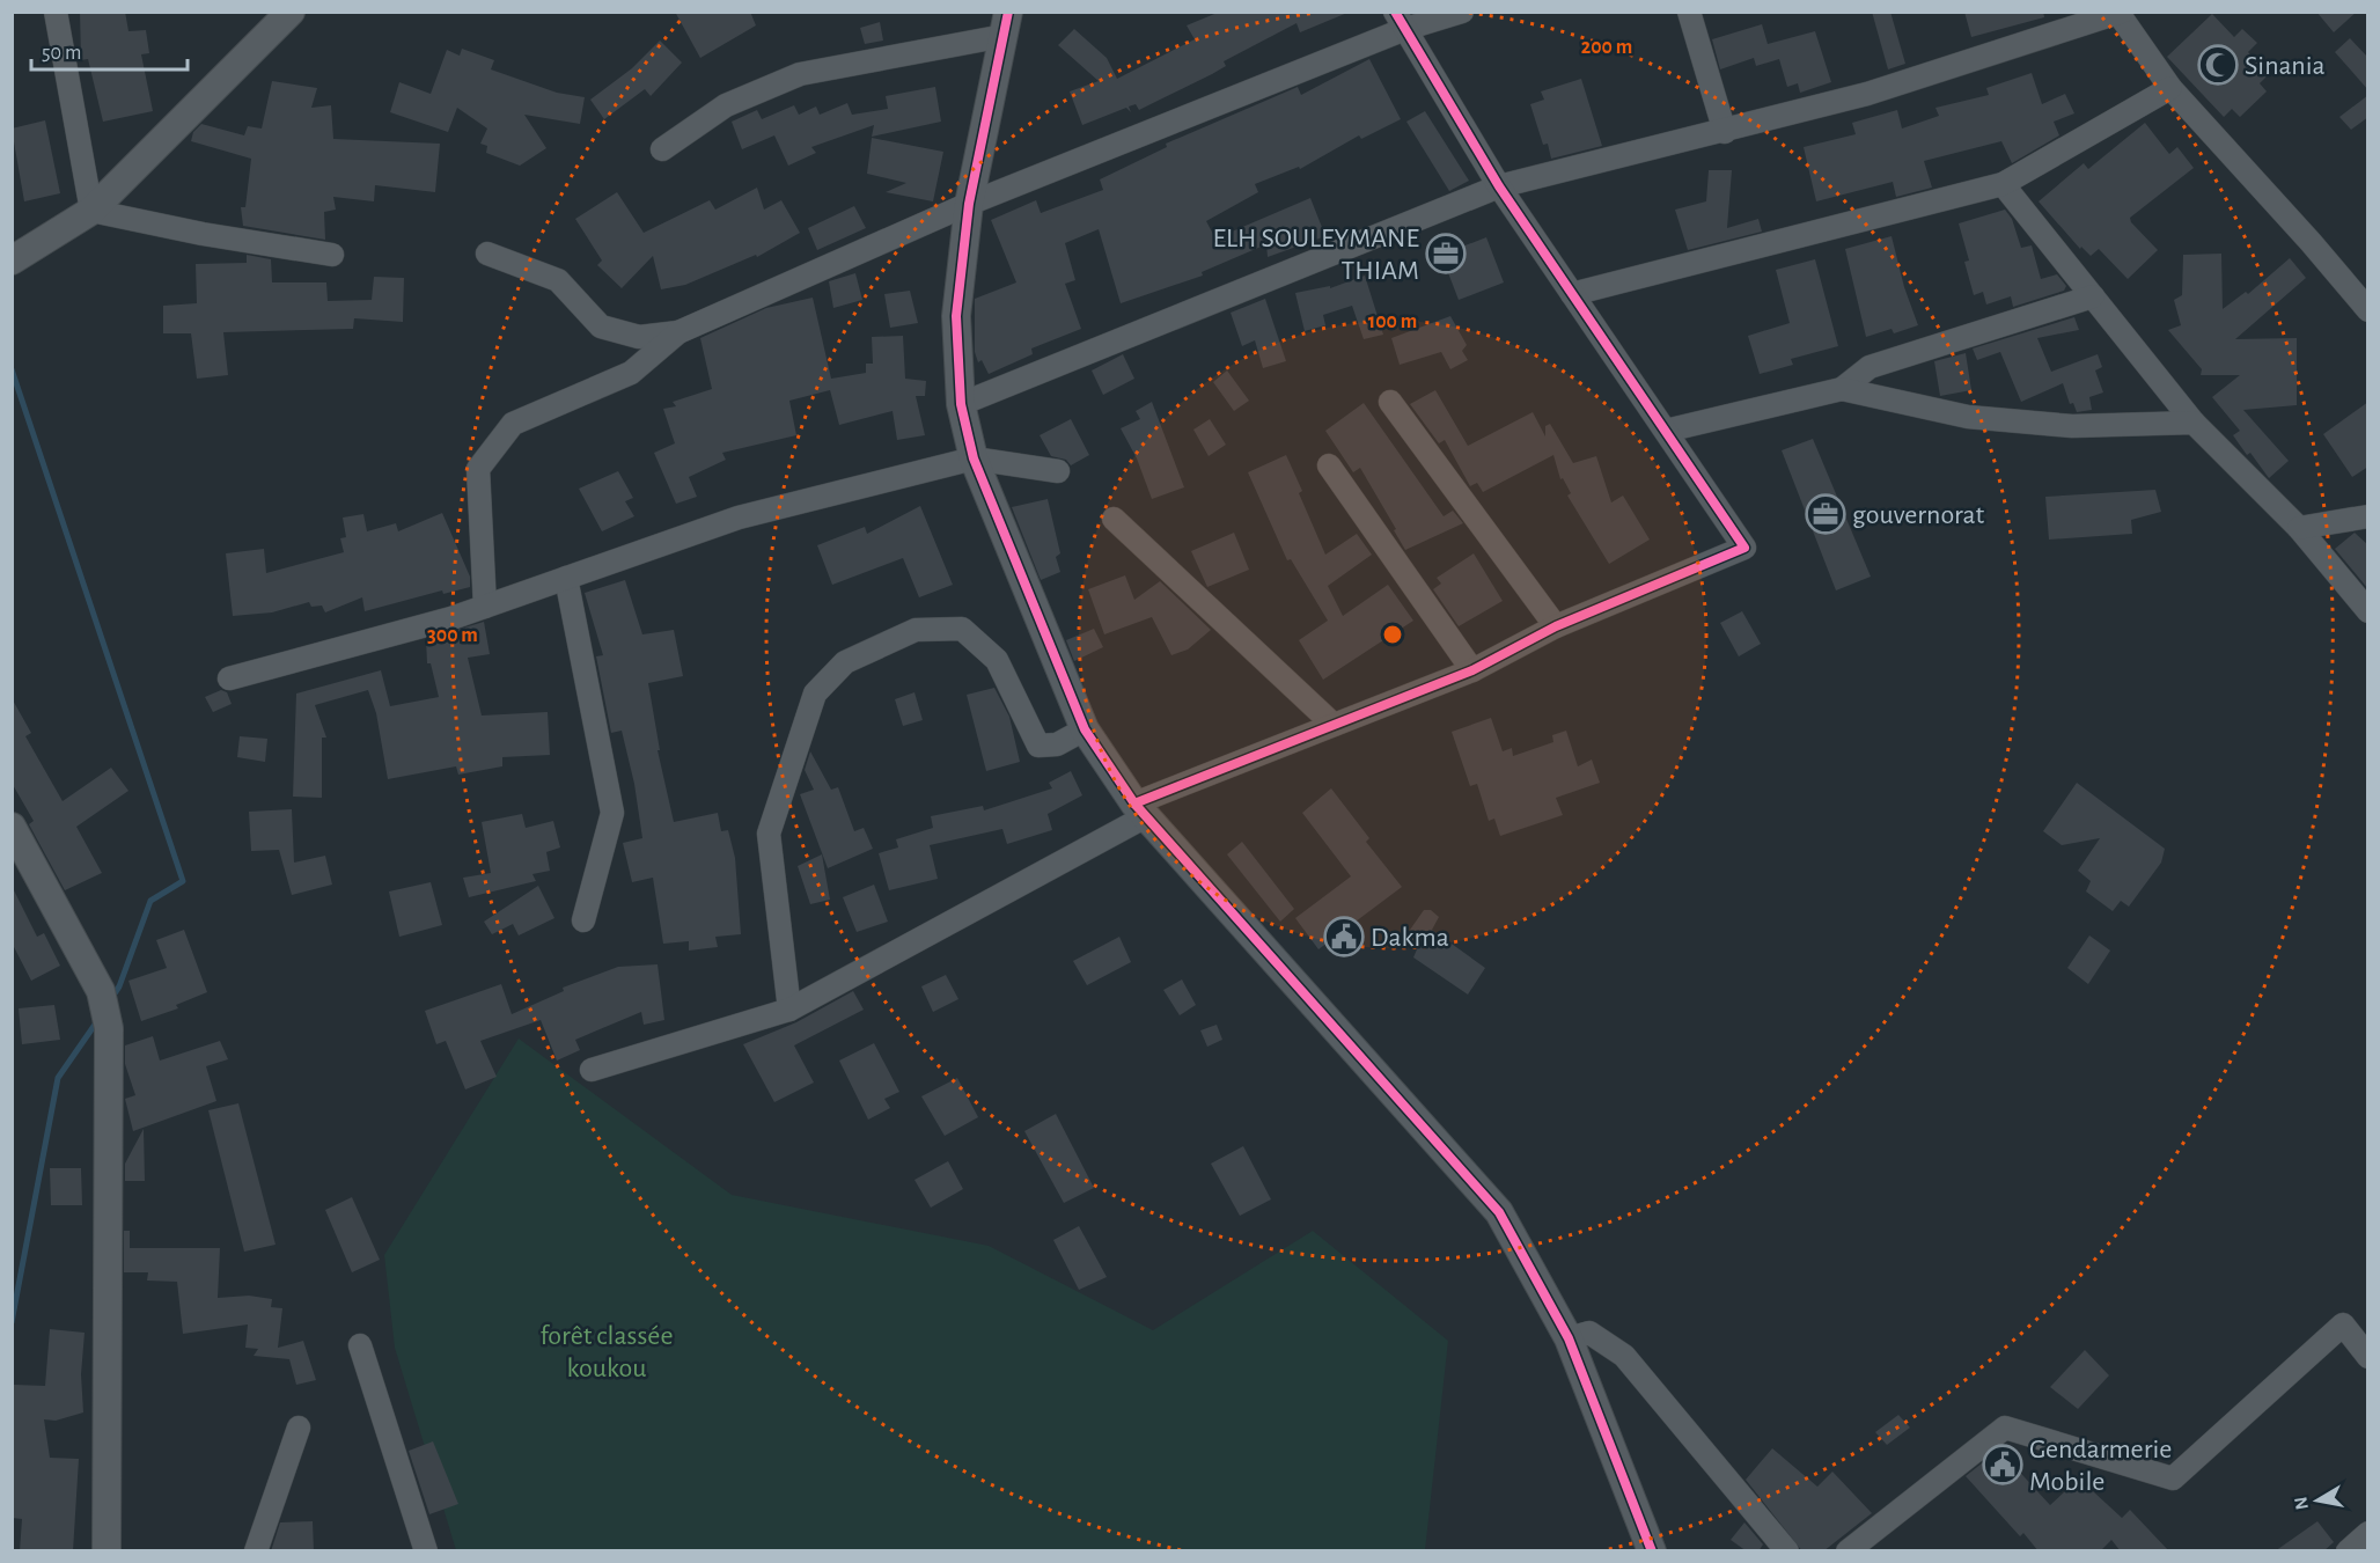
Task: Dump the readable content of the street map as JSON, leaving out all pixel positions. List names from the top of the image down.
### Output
{
  "parks": ["forêt classée koukou"],
  "places": {
    "mosque": ["Sinania"],
    "office": ["ELH SOULEYMANE THIAM", "gouvernorat"],
    "public building": ["Dakma", "Gendarmerie Mobile"]
  },
  "scale_bar": "50 m",
  "north": "left",
  "rings": ["200 m", "100 m", "300 m"]
}
